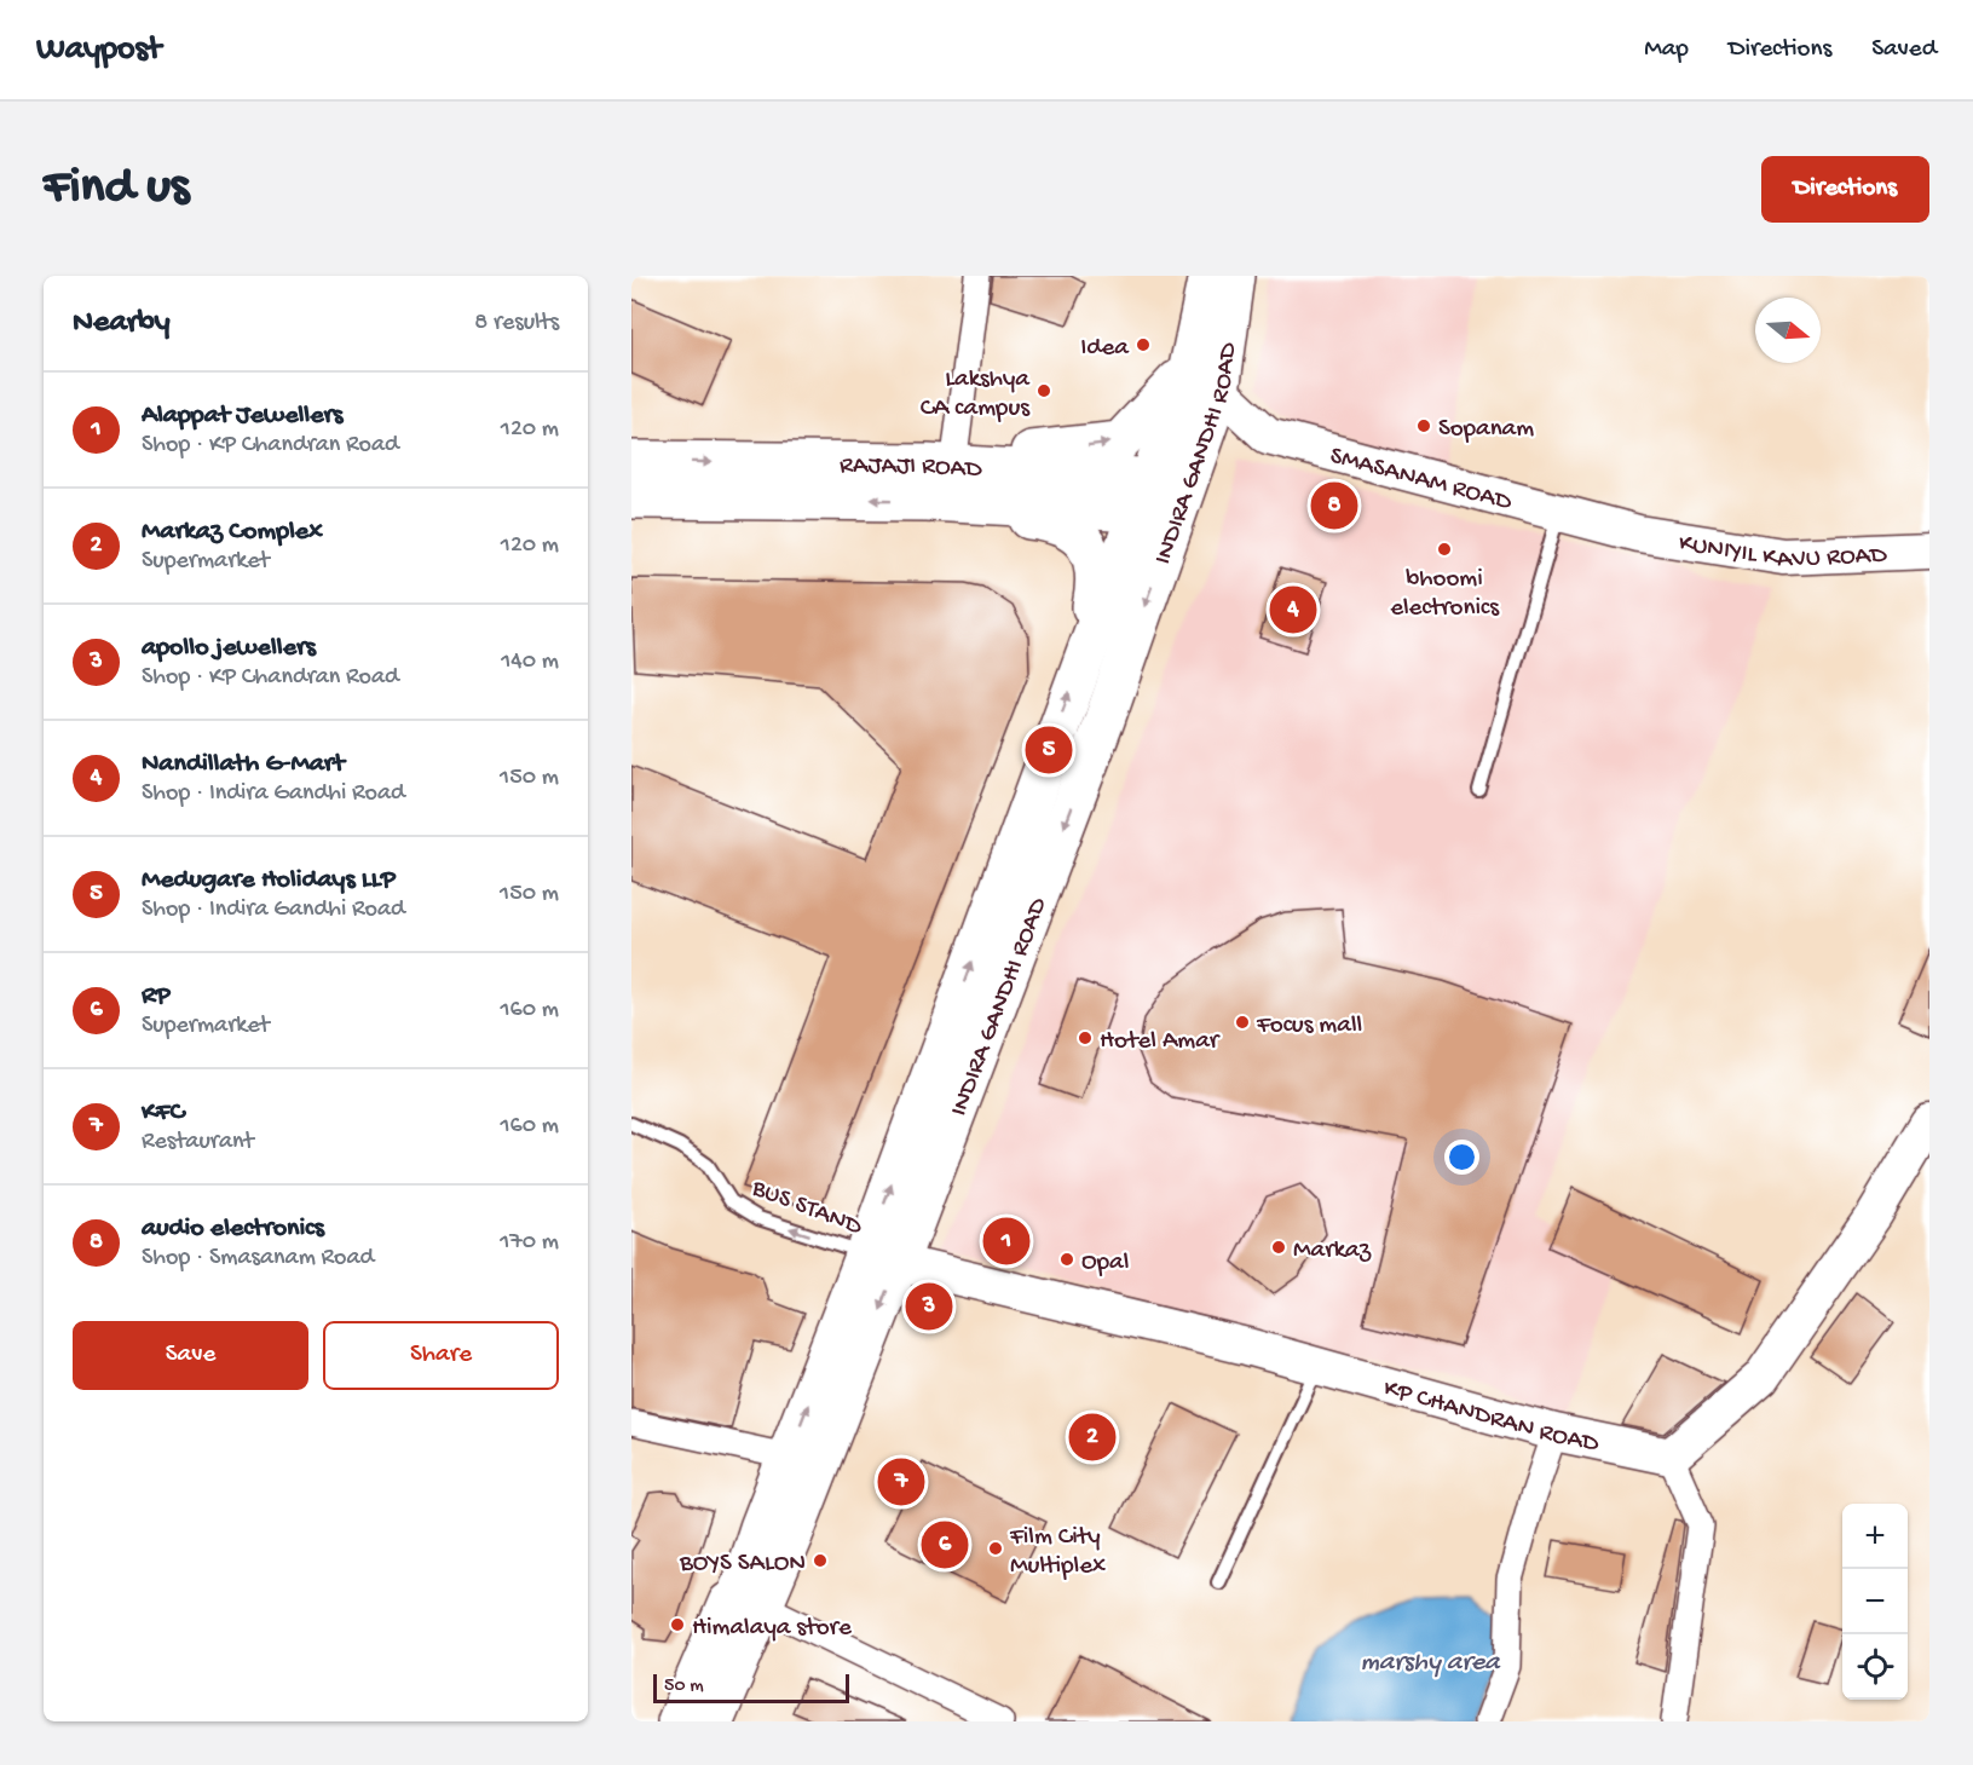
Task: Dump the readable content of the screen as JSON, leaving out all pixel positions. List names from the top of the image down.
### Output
{
  "streets": {
    "main road": ["INDIRA GANDHI ROAD", "RAJAJI ROAD"],
    "street": ["SMASANAM ROAD", "KUNIYIL KAVU ROAD", "KP CHANDRAN ROAD"],
    "lane": ["BUS STAND"]
  },
  "crossings": [
    ["INDIRA GANDHI ROAD", "RAJAJI ROAD"],
    ["INDIRA GANDHI ROAD", "SMASANAM ROAD"],
    ["INDIRA GANDHI ROAD", "BUS STAND"],
    ["INDIRA GANDHI ROAD", "KP CHANDRAN ROAD"],
    ["SMASANAM ROAD", "KUNIYIL KAVU ROAD"],
    ["BUS STAND", "KP CHANDRAN ROAD"]
  ],
  "one_way": ["BUS STAND"],
  "water": ["marshy area"],
  "places": [
    "Idea",
    "Lakshya CA campus",
    "Sopanam",
    "bhoomi electronics",
    "Focus mall",
    "Hotel Amar",
    "Markaz",
    "Opal",
    "Film City Multiplex",
    "BOYS SALON",
    "Himalaya store"
  ],
  "scale_bar": "50 m",
  "north": "right",
  "page": {
    "header": "Waypost",
    "nav": ["Map", "Directions", "Saved"],
    "buttons": [
      "Directions",
      ["Save", "Share"]
    ],
    "title": "Find us",
    "heading": ["Nearby", "8 results"],
    "list": [
      {
        "mark": "1",
        "name": "Alappat Jewellers",
        "note": "Shop · KP Chandran Road",
        "value": "120 m"
      },
      {
        "mark": "2",
        "name": "Markaz Complex",
        "note": "Supermarket",
        "value": "120 m"
      },
      {
        "mark": "3",
        "name": "apollo jewellers",
        "note": "Shop · KP Chandran Road",
        "value": "140 m"
      },
      {
        "mark": "4",
        "name": "Nandillath G-Mart",
        "note": "Shop · Indira Gandhi Road",
        "value": "150 m"
      },
      {
        "mark": "5",
        "name": "Medugare Holidays LLP",
        "note": "Shop · Indira Gandhi Road",
        "value": "150 m"
      },
      {
        "mark": "6",
        "name": "RP",
        "note": "Supermarket",
        "value": "160 m"
      },
      {
        "mark": "7",
        "name": "KFC",
        "note": "Restaurant",
        "value": "160 m"
      },
      {
        "mark": "8",
        "name": "audio electronics",
        "note": "Shop · Smasanam Road",
        "value": "170 m"
      }
    ],
    "pins": [
      "8",
      "4",
      "5",
      "1",
      "3",
      "2",
      "7",
      "6"
    ],
    "map_buttons": ["+", "−"],
    "scale": "50 m"
  }
}
